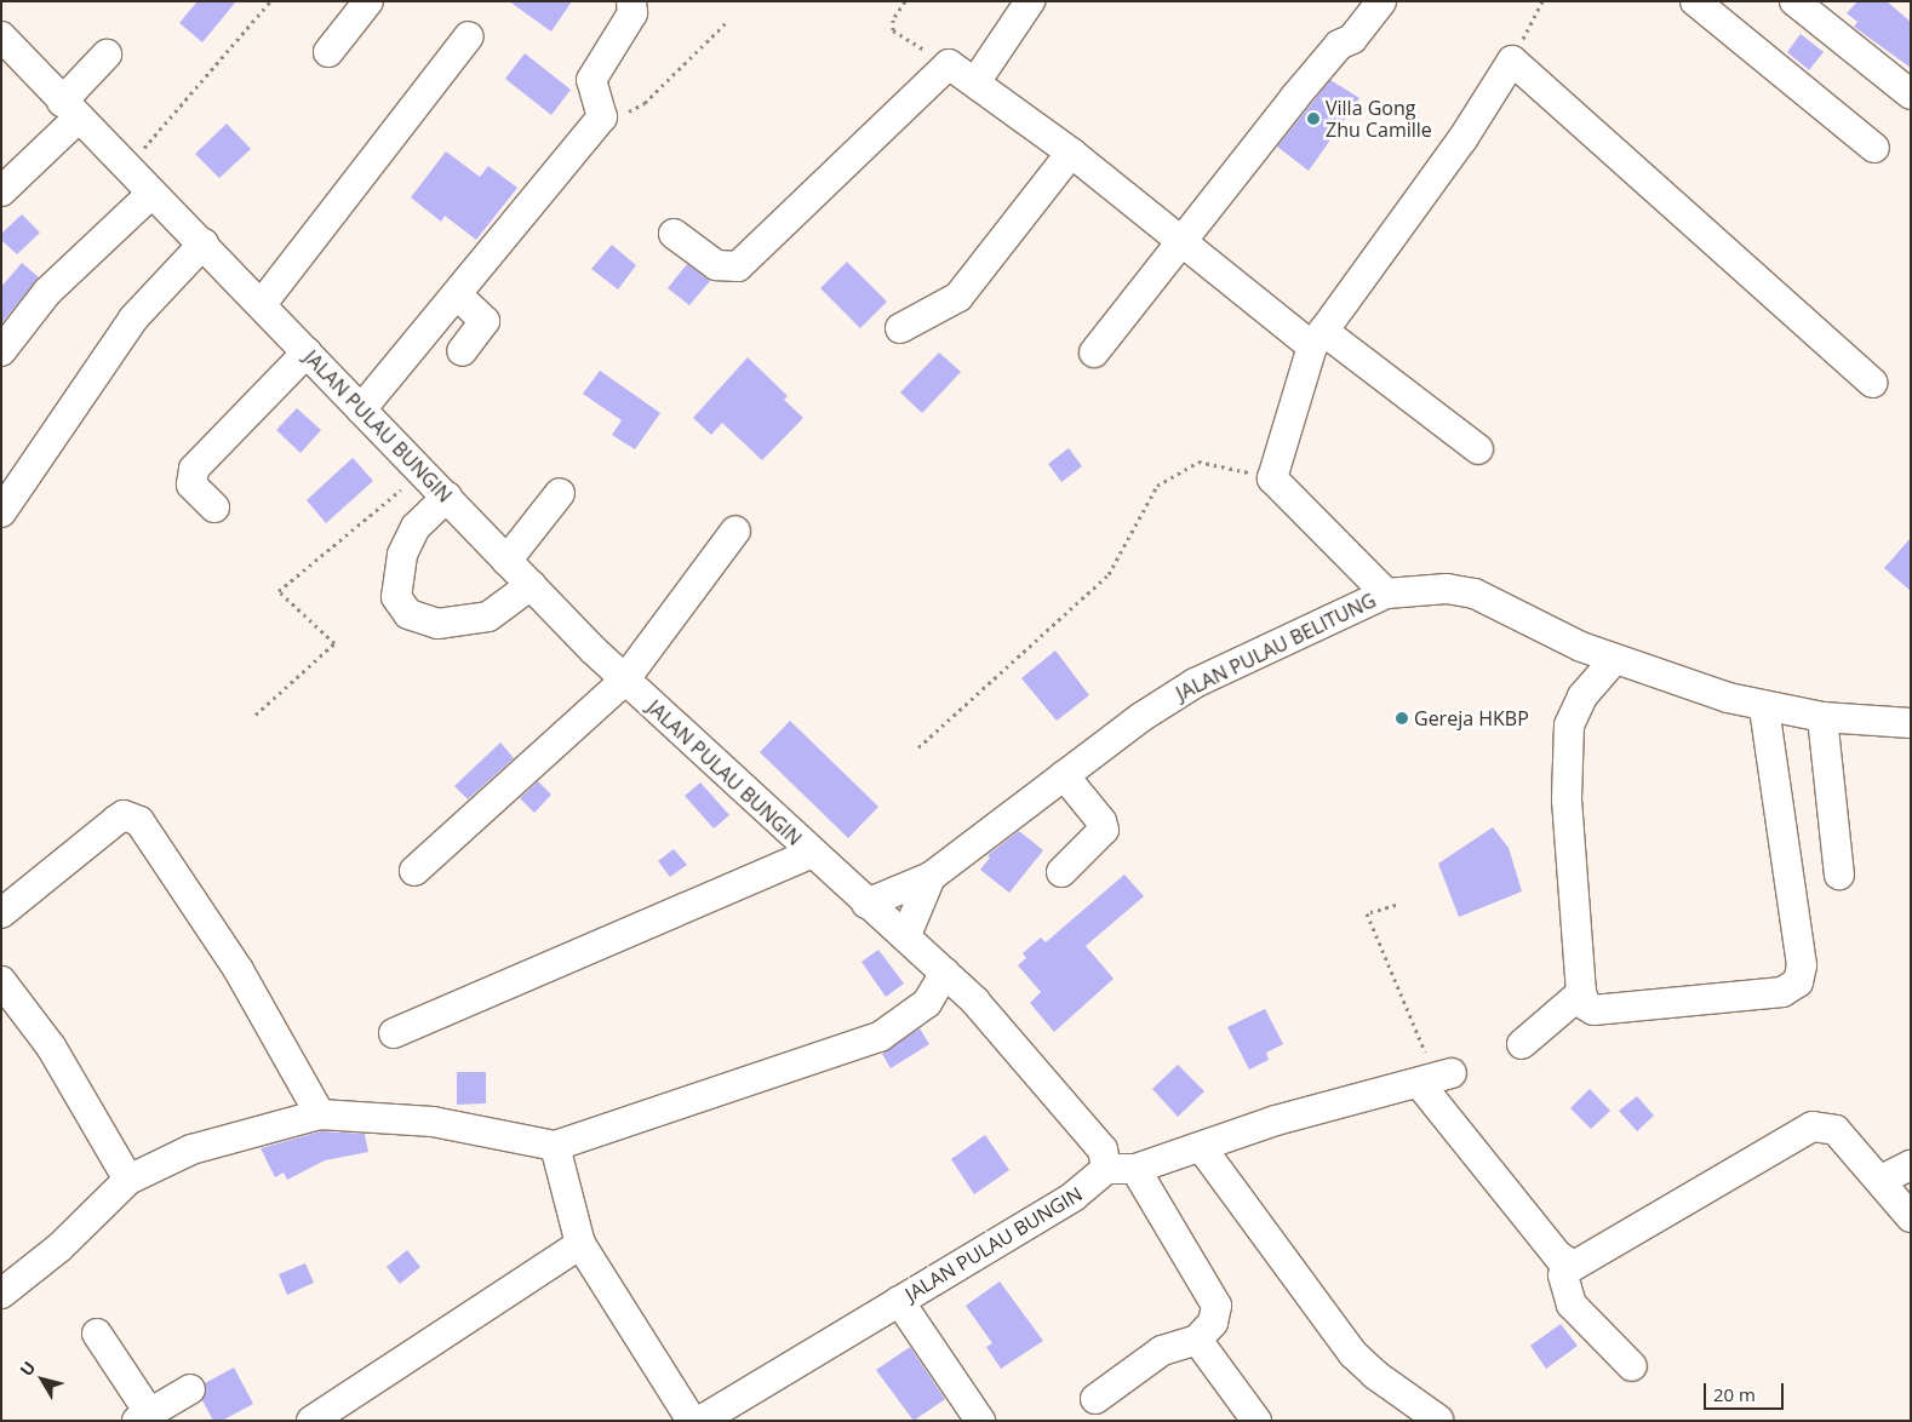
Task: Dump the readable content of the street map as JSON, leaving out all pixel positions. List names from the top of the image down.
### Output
{
  "streets": {
    "street": ["JALAN PULAU BUNGIN", "JALAN PULAU BELITUNG"]
  },
  "crossings": [
    ["JALAN PULAU BUNGIN", "JALAN PULAU BELITUNG"]
  ],
  "places": ["Villa Gong Zhu Camille", "Gereja HKBP"],
  "scale_bar": "20 m",
  "north": "top left"
}
